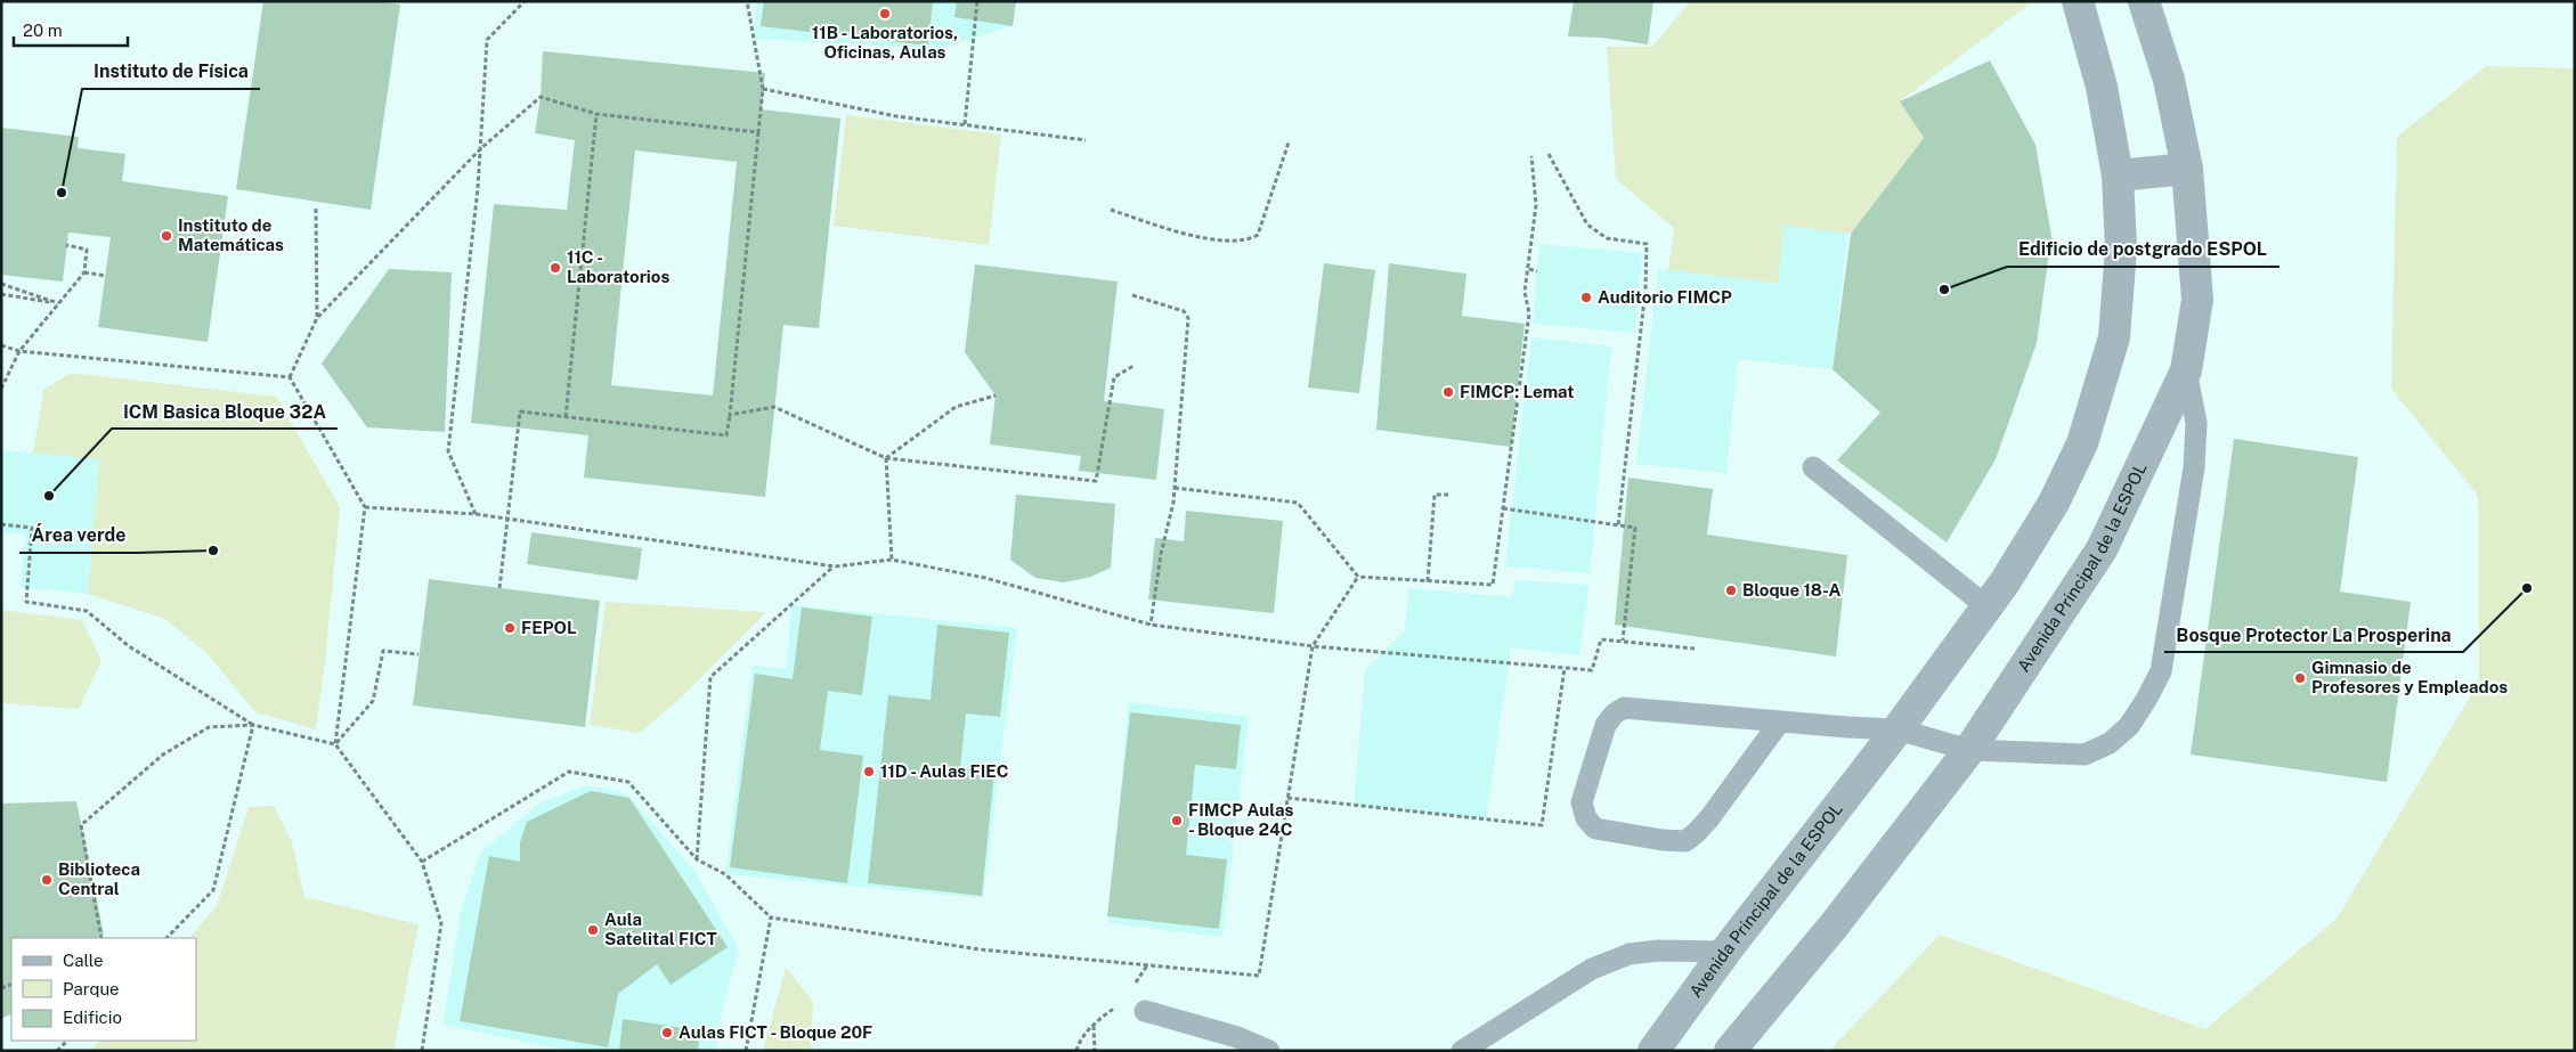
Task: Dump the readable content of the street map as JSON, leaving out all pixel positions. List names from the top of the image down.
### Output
{
  "streets": {
    "street": ["Avenida Principal de la ESPOL"]
  },
  "places": [
    "11B - Laboratorios, Oficinas, Aulas",
    "Instituto de Física",
    "Instituto de Matemáticas",
    "11C - Laboratorios",
    "Edificio de postgrado ESPOL",
    "Auditorio FIMCP",
    "FIMCP: Lemat",
    "ICM Basica Bloque 32A",
    "Área verde",
    "Bosque Protector La Prosperina",
    "Bloque 18-A",
    "FEPOL",
    "Gimnasio de Profesores y Empleados",
    "11D - Aulas FIEC",
    "FIMCP Aulas - Bloque 24C",
    "Biblioteca Central",
    "Aula Satelital FICT",
    "Aulas FICT - Bloque 20F"
  ],
  "legend": ["Calle", "Parque", "Edificio"],
  "scale_bar": "20 m"
}
